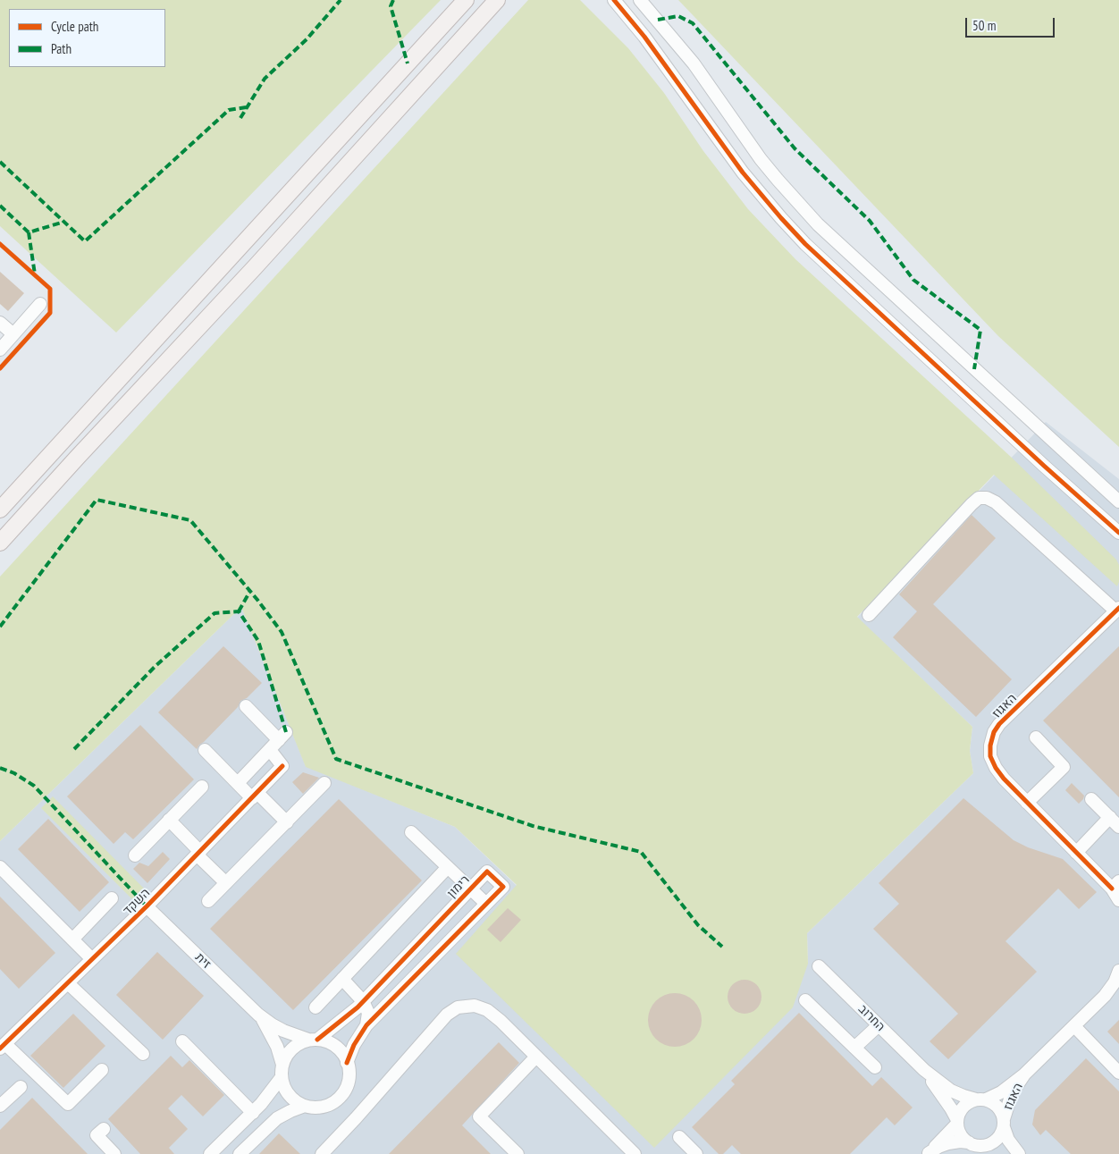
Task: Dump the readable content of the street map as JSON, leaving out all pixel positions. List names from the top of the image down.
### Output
{
  "streets": {
    "street": [
      "האגוז",
      "רימון",
      "השקד",
      "זית",
      "החרוב"
    ]
  },
  "crossings": [
    ["האגוז", "החרוב"],
    ["רימון", "זית"],
    ["השקד", "זית"]
  ],
  "legend": ["Cycle path", "Path"],
  "scale_bar": "50 m"
}
